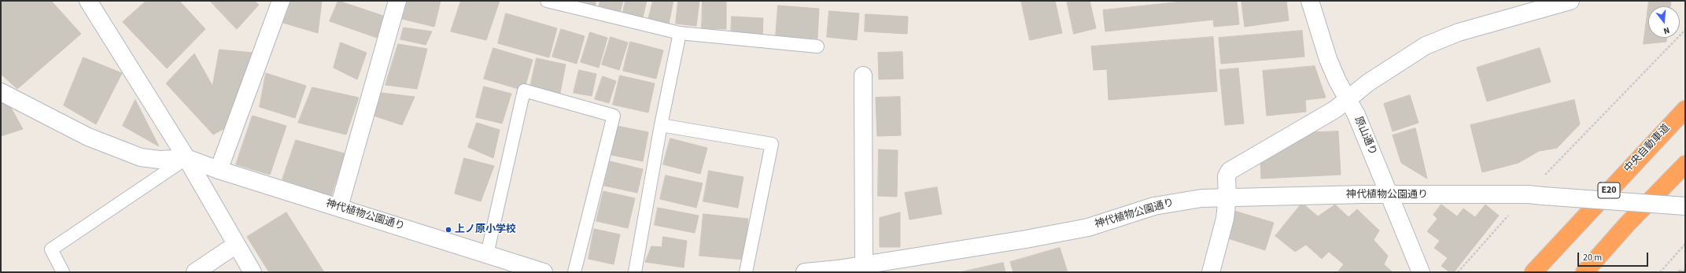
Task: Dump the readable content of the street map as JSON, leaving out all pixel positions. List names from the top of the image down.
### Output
{
  "streets": {
    "highway": ["中央自動車道", "E20"],
    "street": ["原山通り", "神代植物公園通り"]
  },
  "crossings": [
    ["原山通り", "神代植物公園通り"]
  ],
  "places": ["上ノ原小学校"],
  "scale_bar": "20 m",
  "north": "bottom"
}
